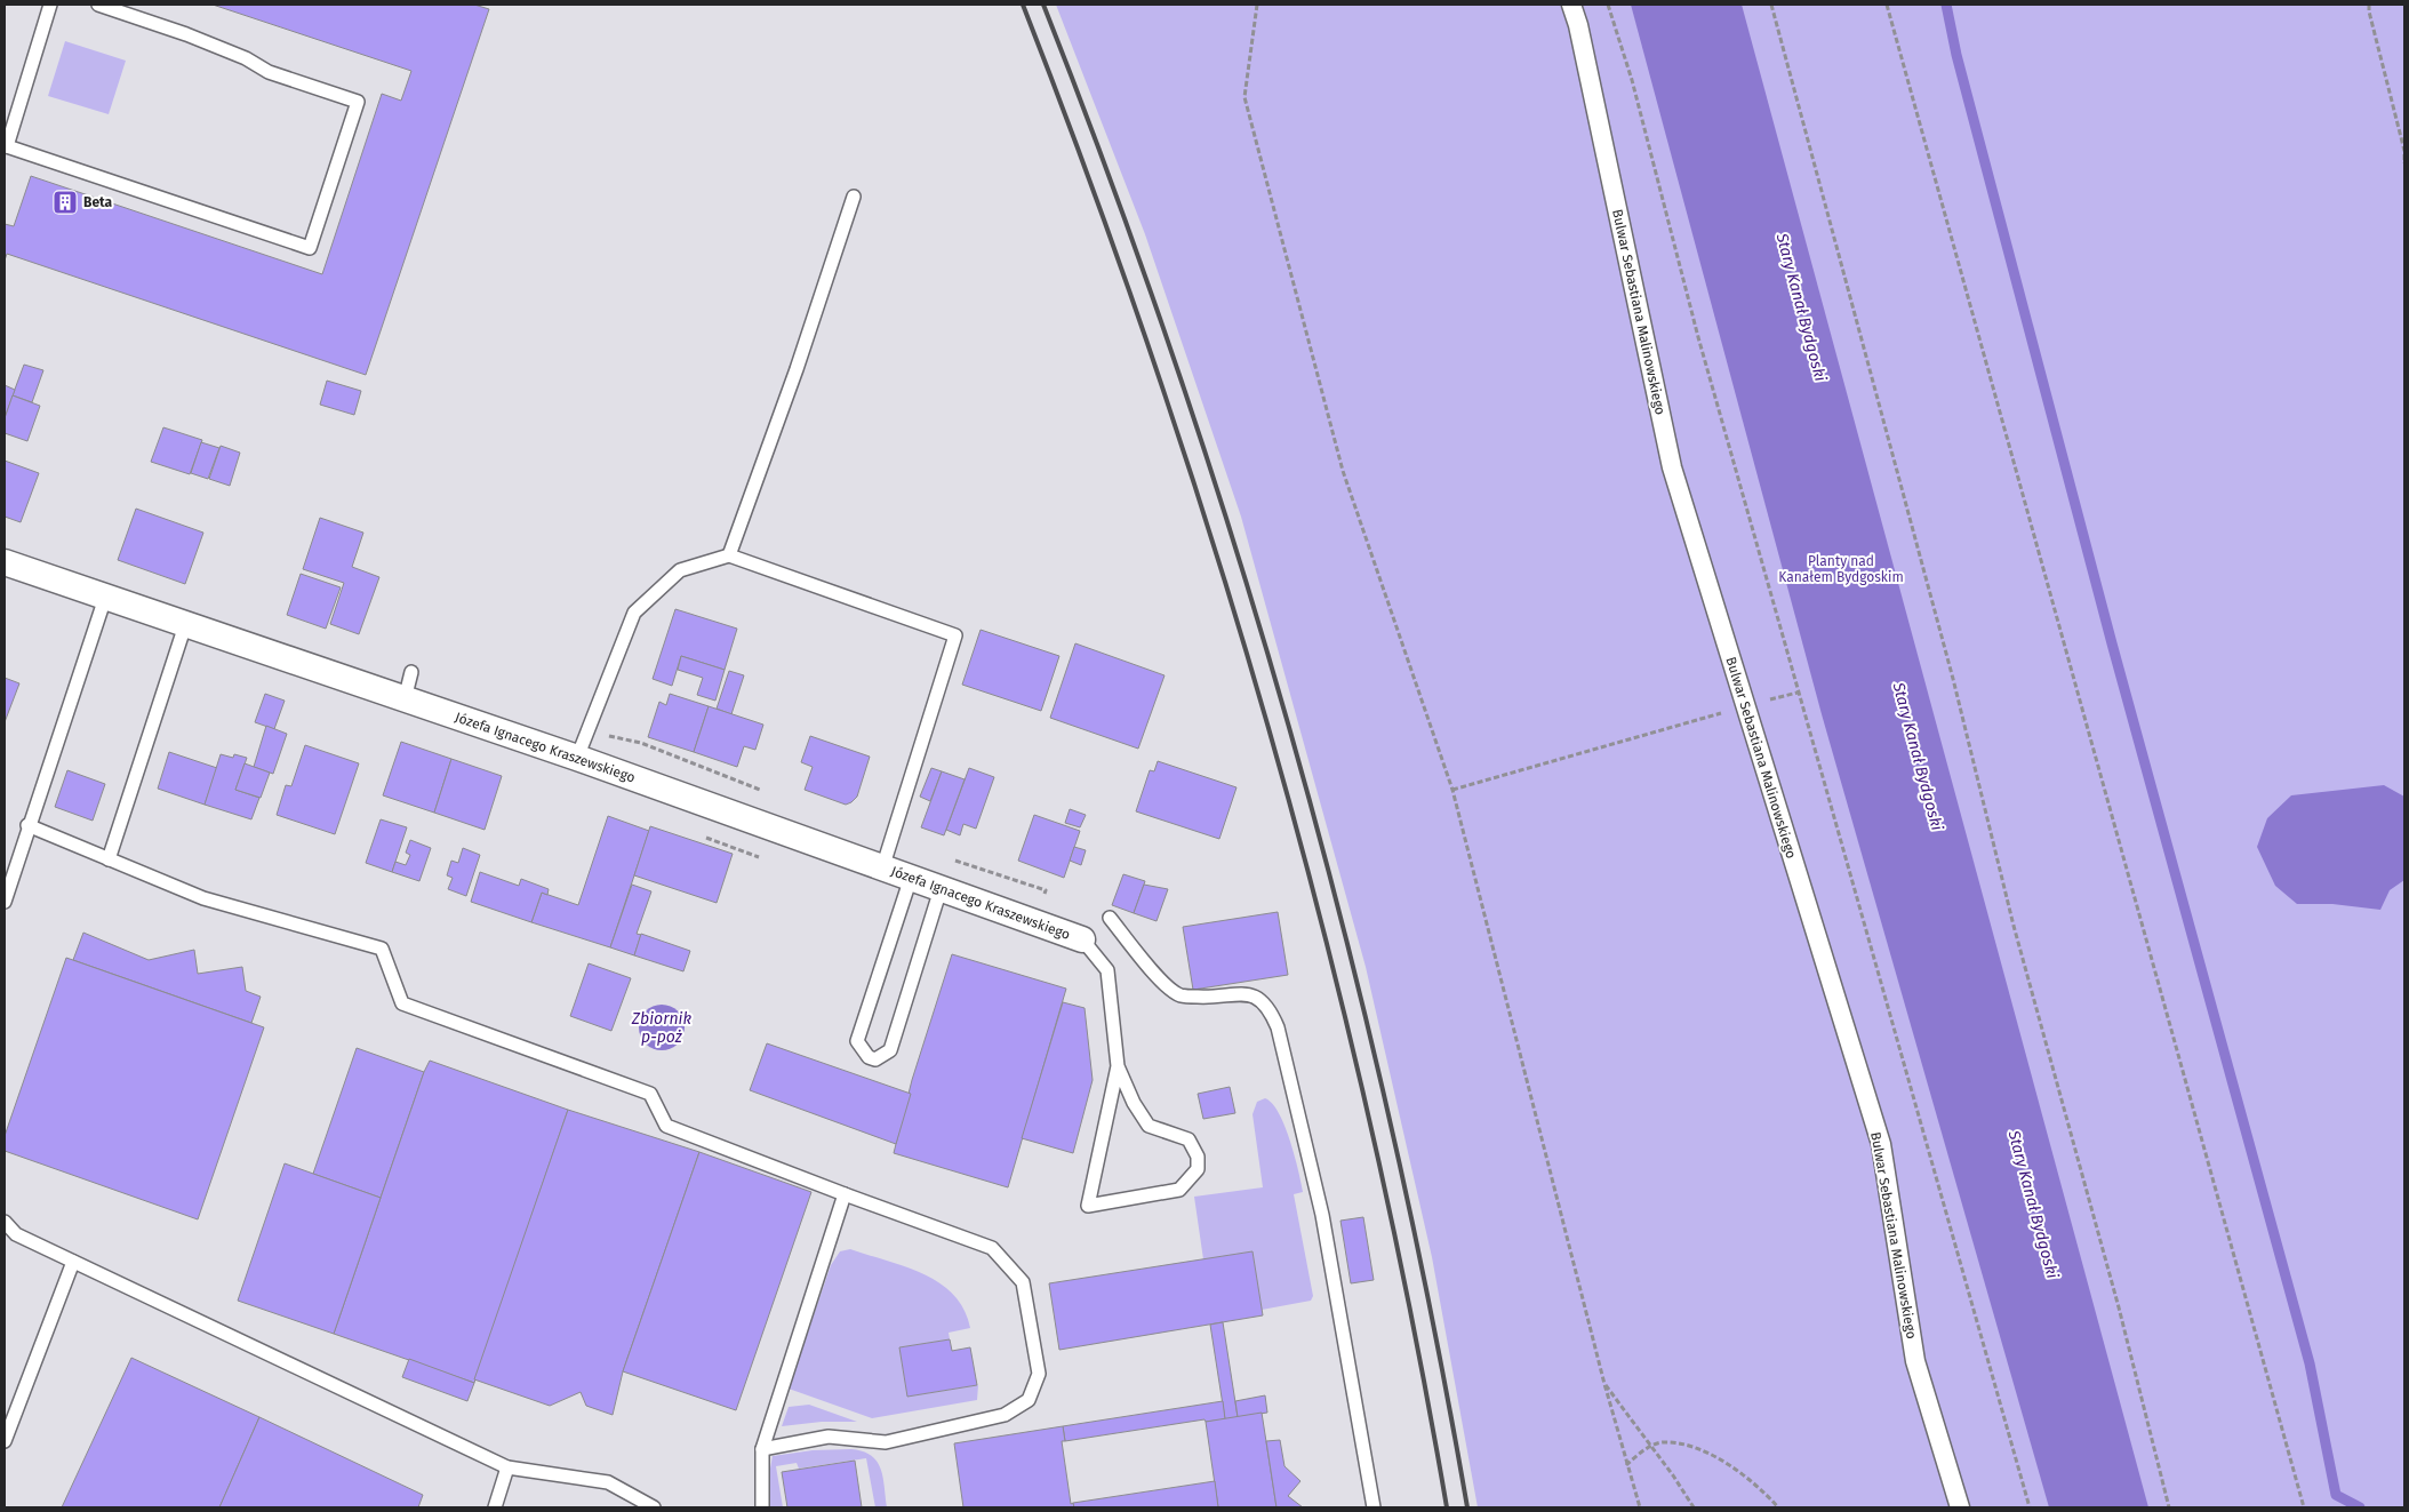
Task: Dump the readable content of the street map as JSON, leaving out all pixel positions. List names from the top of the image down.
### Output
{
  "streets": {
    "street": ["Bulwar Sebastiana Malinowskiego", "Józefa Ignacego Kraszewskiego"]
  },
  "water": ["Stary Kanał Bydgoski", "Zbiornik p-poż"],
  "parks": ["Planty nad Kanałem Bydgoskim"],
  "places": {
    "building": ["Beta"]
  }
}
